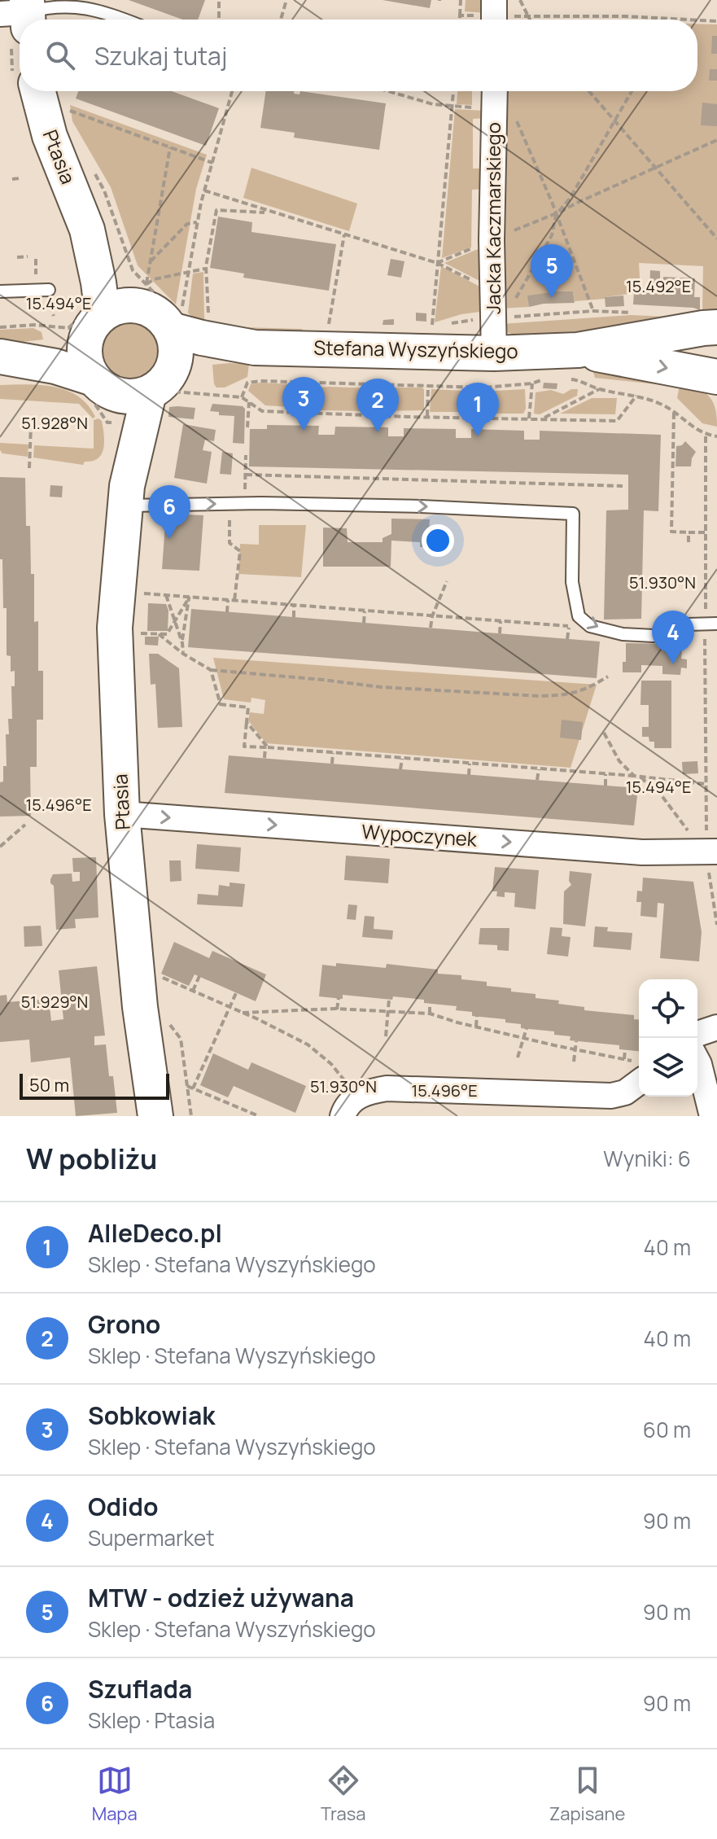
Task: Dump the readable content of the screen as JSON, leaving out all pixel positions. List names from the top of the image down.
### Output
{
  "streets": {
    "street": [
      "Ptasia",
      "Jacka Kaczmarskiego",
      "Stefana Wyszyńskiego",
      "Wypoczynek"
    ]
  },
  "crossings": [
    ["Ptasia", "Stefana Wyszyńskiego"],
    ["Ptasia", "Wypoczynek"],
    ["Jacka Kaczmarskiego", "Stefana Wyszyńskiego"]
  ],
  "one_way": ["Wypoczynek"],
  "scale_bar": "50 m",
  "page": {
    "search": "Szukaj tutaj",
    "pins": [
      "5",
      "3",
      "2",
      "1",
      "6",
      "4"
    ],
    "scale": "50 m",
    "heading": ["W pobliżu", "Wyniki: 6"],
    "list": [
      {
        "mark": "1",
        "name": "AlleDeco.pl",
        "note": "Sklep · Stefana Wyszyńskiego",
        "value": "40 m"
      },
      {
        "mark": "2",
        "name": "Grono",
        "note": "Sklep · Stefana Wyszyńskiego",
        "value": "40 m"
      },
      {
        "mark": "3",
        "name": "Sobkowiak",
        "note": "Sklep · Stefana Wyszyńskiego",
        "value": "60 m"
      },
      {
        "mark": "4",
        "name": "Odido",
        "note": "Supermarket",
        "value": "90 m"
      },
      {
        "mark": "5",
        "name": "MTW - odzież używana",
        "note": "Sklep · Stefana Wyszyńskiego",
        "value": "90 m"
      },
      {
        "mark": "6",
        "name": "Szuflada",
        "note": "Sklep · Ptasia",
        "value": "90 m"
      }
    ],
    "nav": ["Mapa", "Trasa", "Zapisane"]
  },
  "coordinates": [
    "15.492°E",
    "15.494°E",
    "51.928°N",
    "51.930°N",
    "15.496°E",
    "51.929°N"
  ]
}
